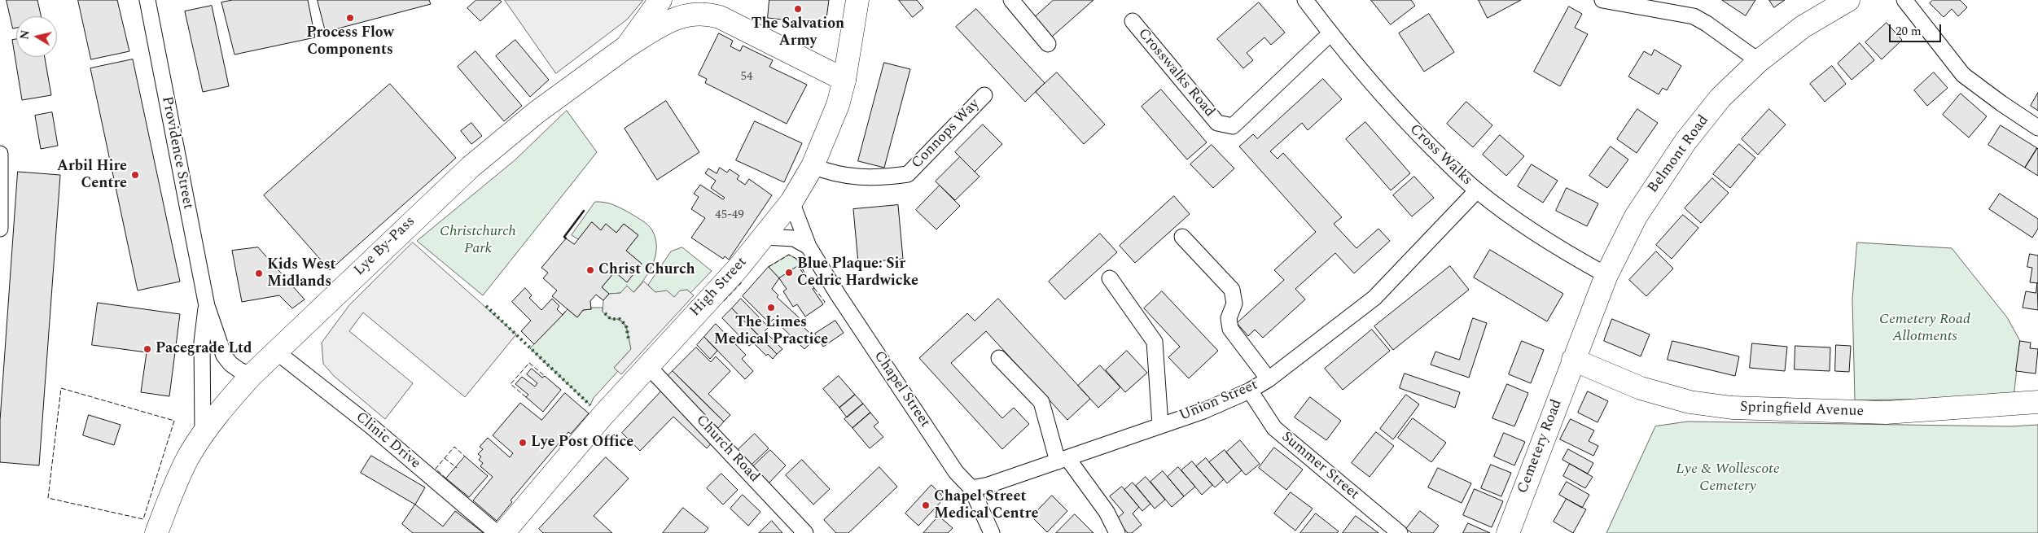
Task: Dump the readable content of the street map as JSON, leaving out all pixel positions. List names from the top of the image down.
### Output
{
  "streets": {
    "main road": [
      "Belmont Road",
      "Lye By-Pass",
      "High Street",
      "Springfield Avenue",
      "Cemetery Road"
    ],
    "street": [
      "Crosswalks Road",
      "Connops Way",
      "Providence Street",
      "Cross Walks",
      "Chapel Street",
      "Union Street",
      "Clinic Drive",
      "Church Road",
      "Summer Street"
    ]
  },
  "crossings": [
    ["Crosswalks Road", "Cross Walks"],
    ["Connops Way", "High Street"],
    ["Providence Street", "Lye By-Pass"],
    ["Belmont Road", "Cross Walks"],
    ["Belmont Road", "Springfield Avenue"],
    ["Belmont Road", "Cemetery Road"],
    ["Cross Walks", "Union Street"],
    ["Lye By-Pass", "Clinic Drive"],
    ["High Street", "Chapel Street"],
    ["High Street", "Church Road"],
    ["Chapel Street", "Union Street"],
    ["Union Street", "Summer Street"],
    ["Springfield Avenue", "Cemetery Road"]
  ],
  "parks": ["Christchurch Park", "Cemetery Road Allotments", "Lye & Wollescote Cemetery"],
  "places": [
    "The Salvation Army",
    "Process Flow Components",
    "Arbil Hire Centre",
    "Christ Church",
    "Blue Plaque: Sir Cedric Hardwicke",
    "Kids West Midlands",
    "The Limes Medical Practice",
    "Pacegrade Ltd",
    "Lye Post Office",
    "Chapel Street Medical Centre"
  ],
  "house_numbers": ["54", "45-49"],
  "scale_bar": "20 m",
  "north": "left"
}
